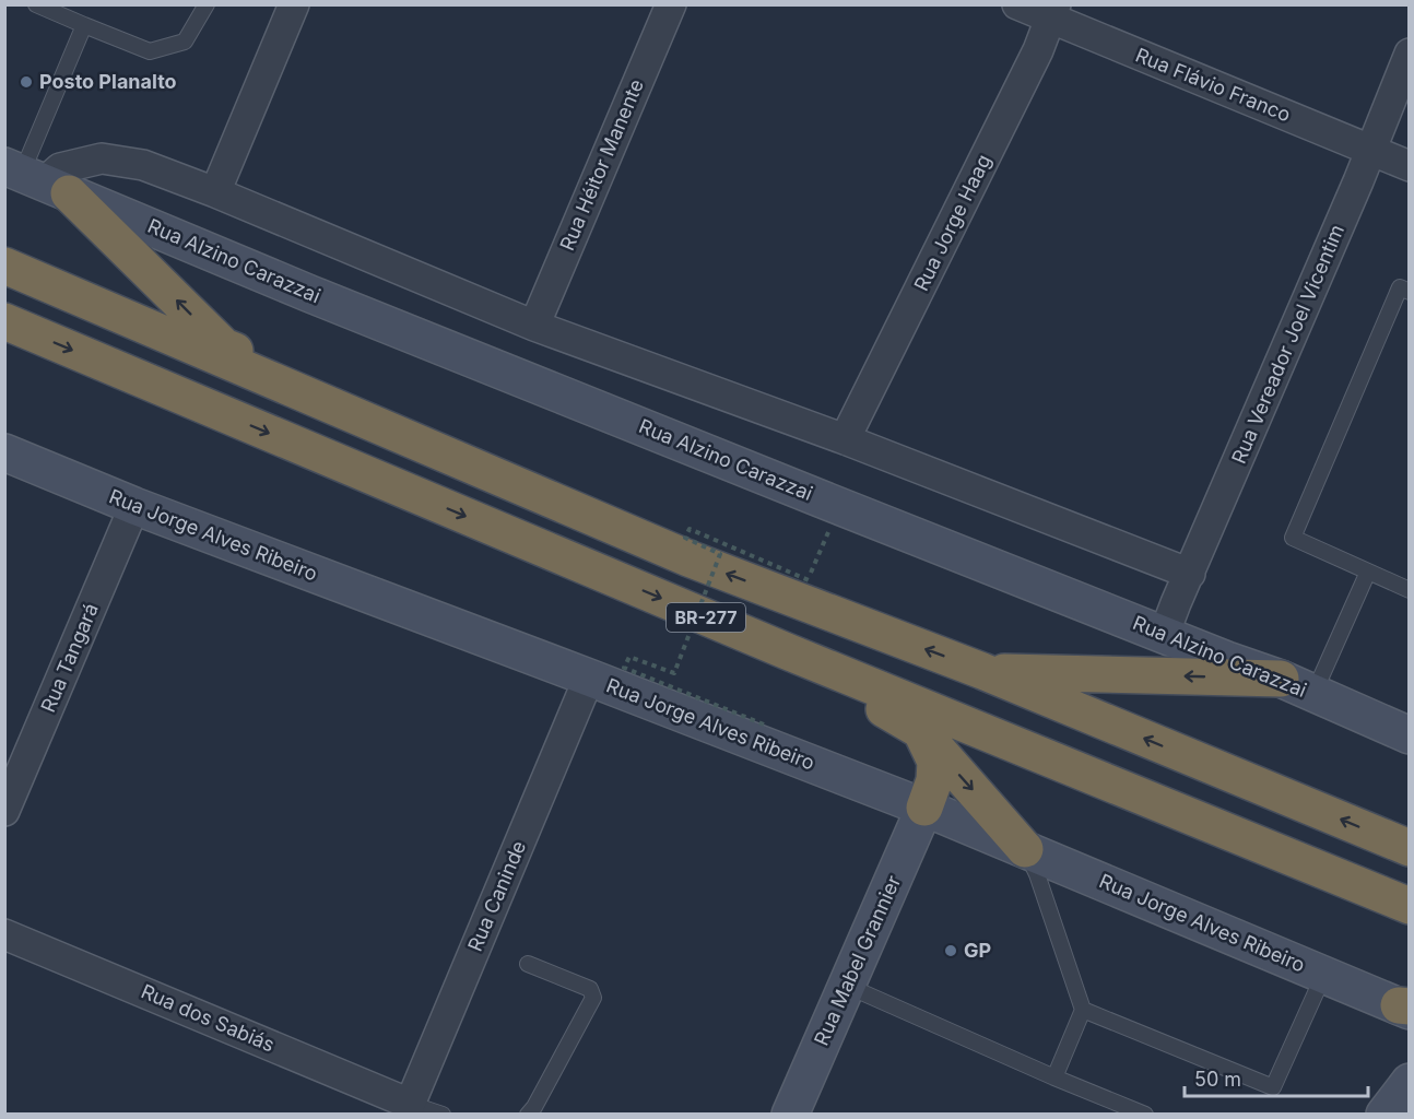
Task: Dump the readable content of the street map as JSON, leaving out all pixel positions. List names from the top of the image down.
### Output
{
  "streets": {
    "highway": ["BR-277"],
    "main road": ["Rua Alzino Carazzai", "Rua Jorge Alves Ribeiro", "Rua Mabel Grannier"],
    "street": [
      "Rua Flávio Franco",
      "Rua Héitor Manente",
      "Rua Jorge Haag",
      "Rua Vereador Joel Vicentim",
      "Rua Tangará",
      "Rua Caninde",
      "Rua dos Sabiás"
    ]
  },
  "crossings": [
    ["Rua Flávio Franco", "Rua Jorge Haag"],
    ["Rua Flávio Franco", "Rua Vereador Joel Vicentim"],
    ["Rua Alzino Carazzai", "Rua Vereador Joel Vicentim"],
    ["Rua Jorge Alves Ribeiro", "Rua Tangará"],
    ["Rua Jorge Alves Ribeiro", "Rua Caninde"],
    ["Rua Jorge Alves Ribeiro", "Rua Mabel Grannier"],
    ["Rua Caninde", "Rua dos Sabiás"]
  ],
  "places": ["Posto Planalto", "GP"],
  "scale_bar": "50 m"
}
